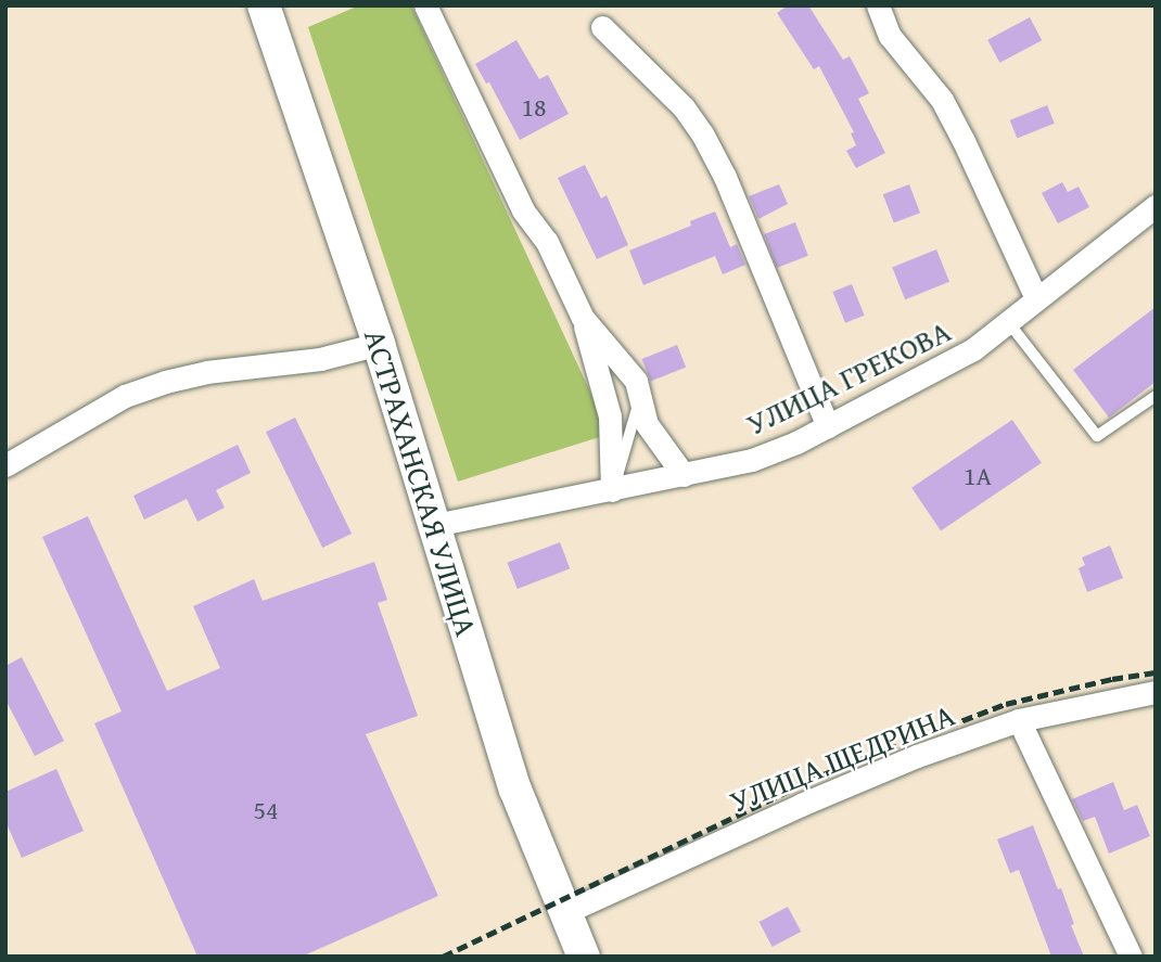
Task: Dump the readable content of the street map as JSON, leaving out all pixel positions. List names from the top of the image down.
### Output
{
  "streets": {
    "main road": ["АСТРАХАНСКАЯ УЛИЦА"],
    "street": ["УЛИЦА ГРЕКОВА", "УЛИЦА ЩЕДРИНА"]
  },
  "crossings": [
    ["УЛИЦА ГРЕКОВА", "АСТРАХАНСКАЯ УЛИЦА"],
    ["АСТРАХАНСКАЯ УЛИЦА", "УЛИЦА ЩЕДРИНА"]
  ],
  "house_numbers": ["18", "1А", "54"]
}
